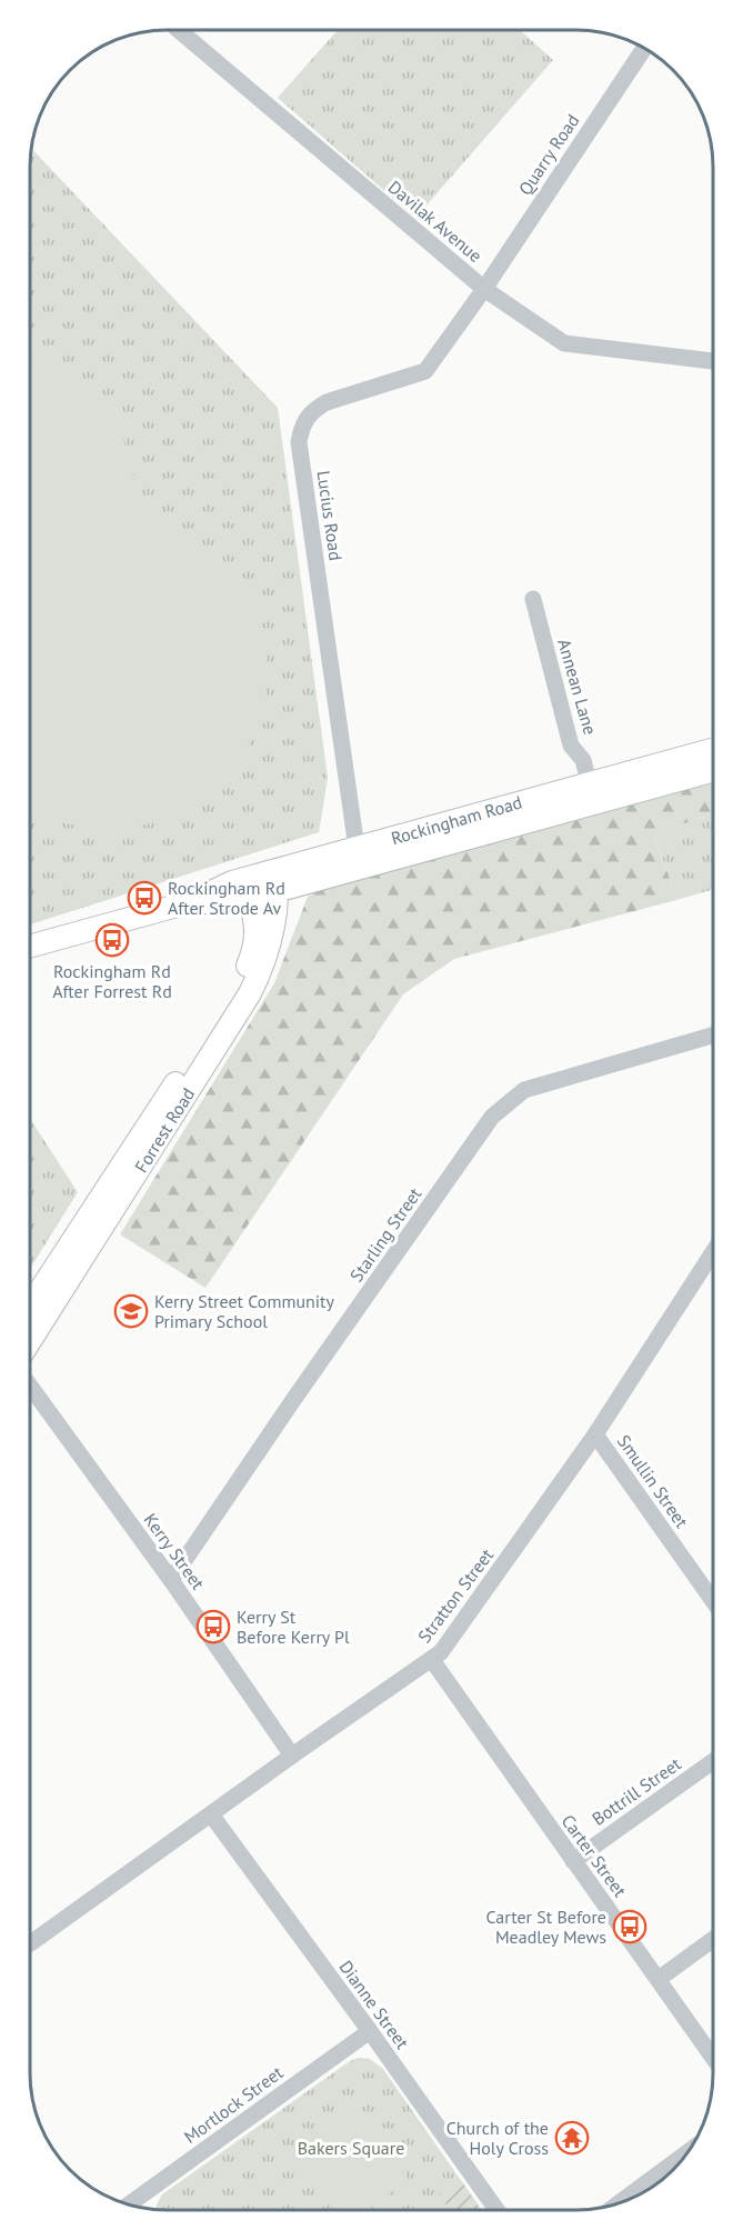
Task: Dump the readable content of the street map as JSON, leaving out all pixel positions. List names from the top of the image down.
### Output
{
  "streets": {
    "main road": ["Rockingham Road", "Forrest Road"],
    "street": [
      "Quarry Road",
      "Davilak Avenue",
      "Lucius Road",
      "Annean Lane",
      "Starling Street",
      "Smullin Street",
      "Kerry Street",
      "Stratton Street",
      "Bottrill Street",
      "Carter Street",
      "Dianne Street",
      "Mortlock Street"
    ]
  },
  "crossings": [
    ["Quarry Road", "Davilak Avenue"],
    ["Quarry Road", "Lucius Road"],
    ["Davilak Avenue", "Lucius Road"],
    ["Lucius Road", "Rockingham Road"],
    ["Annean Lane", "Rockingham Road"],
    ["Rockingham Road", "Forrest Road"],
    ["Starling Street", "Kerry Street"],
    ["Smullin Street", "Stratton Street"],
    ["Kerry Street", "Stratton Street"],
    ["Stratton Street", "Carter Street"],
    ["Stratton Street", "Dianne Street"],
    ["Bottrill Street", "Carter Street"],
    ["Dianne Street", "Mortlock Street"]
  ],
  "parks": ["Bakers Square"],
  "places": {
    "bus stop": [
      "Rockingham Rd After Strode Av",
      "Rockingham Rd After Forrest Rd",
      "Kerry St Before Kerry Pl",
      "Carter St Before Meadley Mews"
    ],
    "school or university": ["Kerry Street Community Primary School"],
    "temple": ["Church of the Holy Cross"]
  }
}
